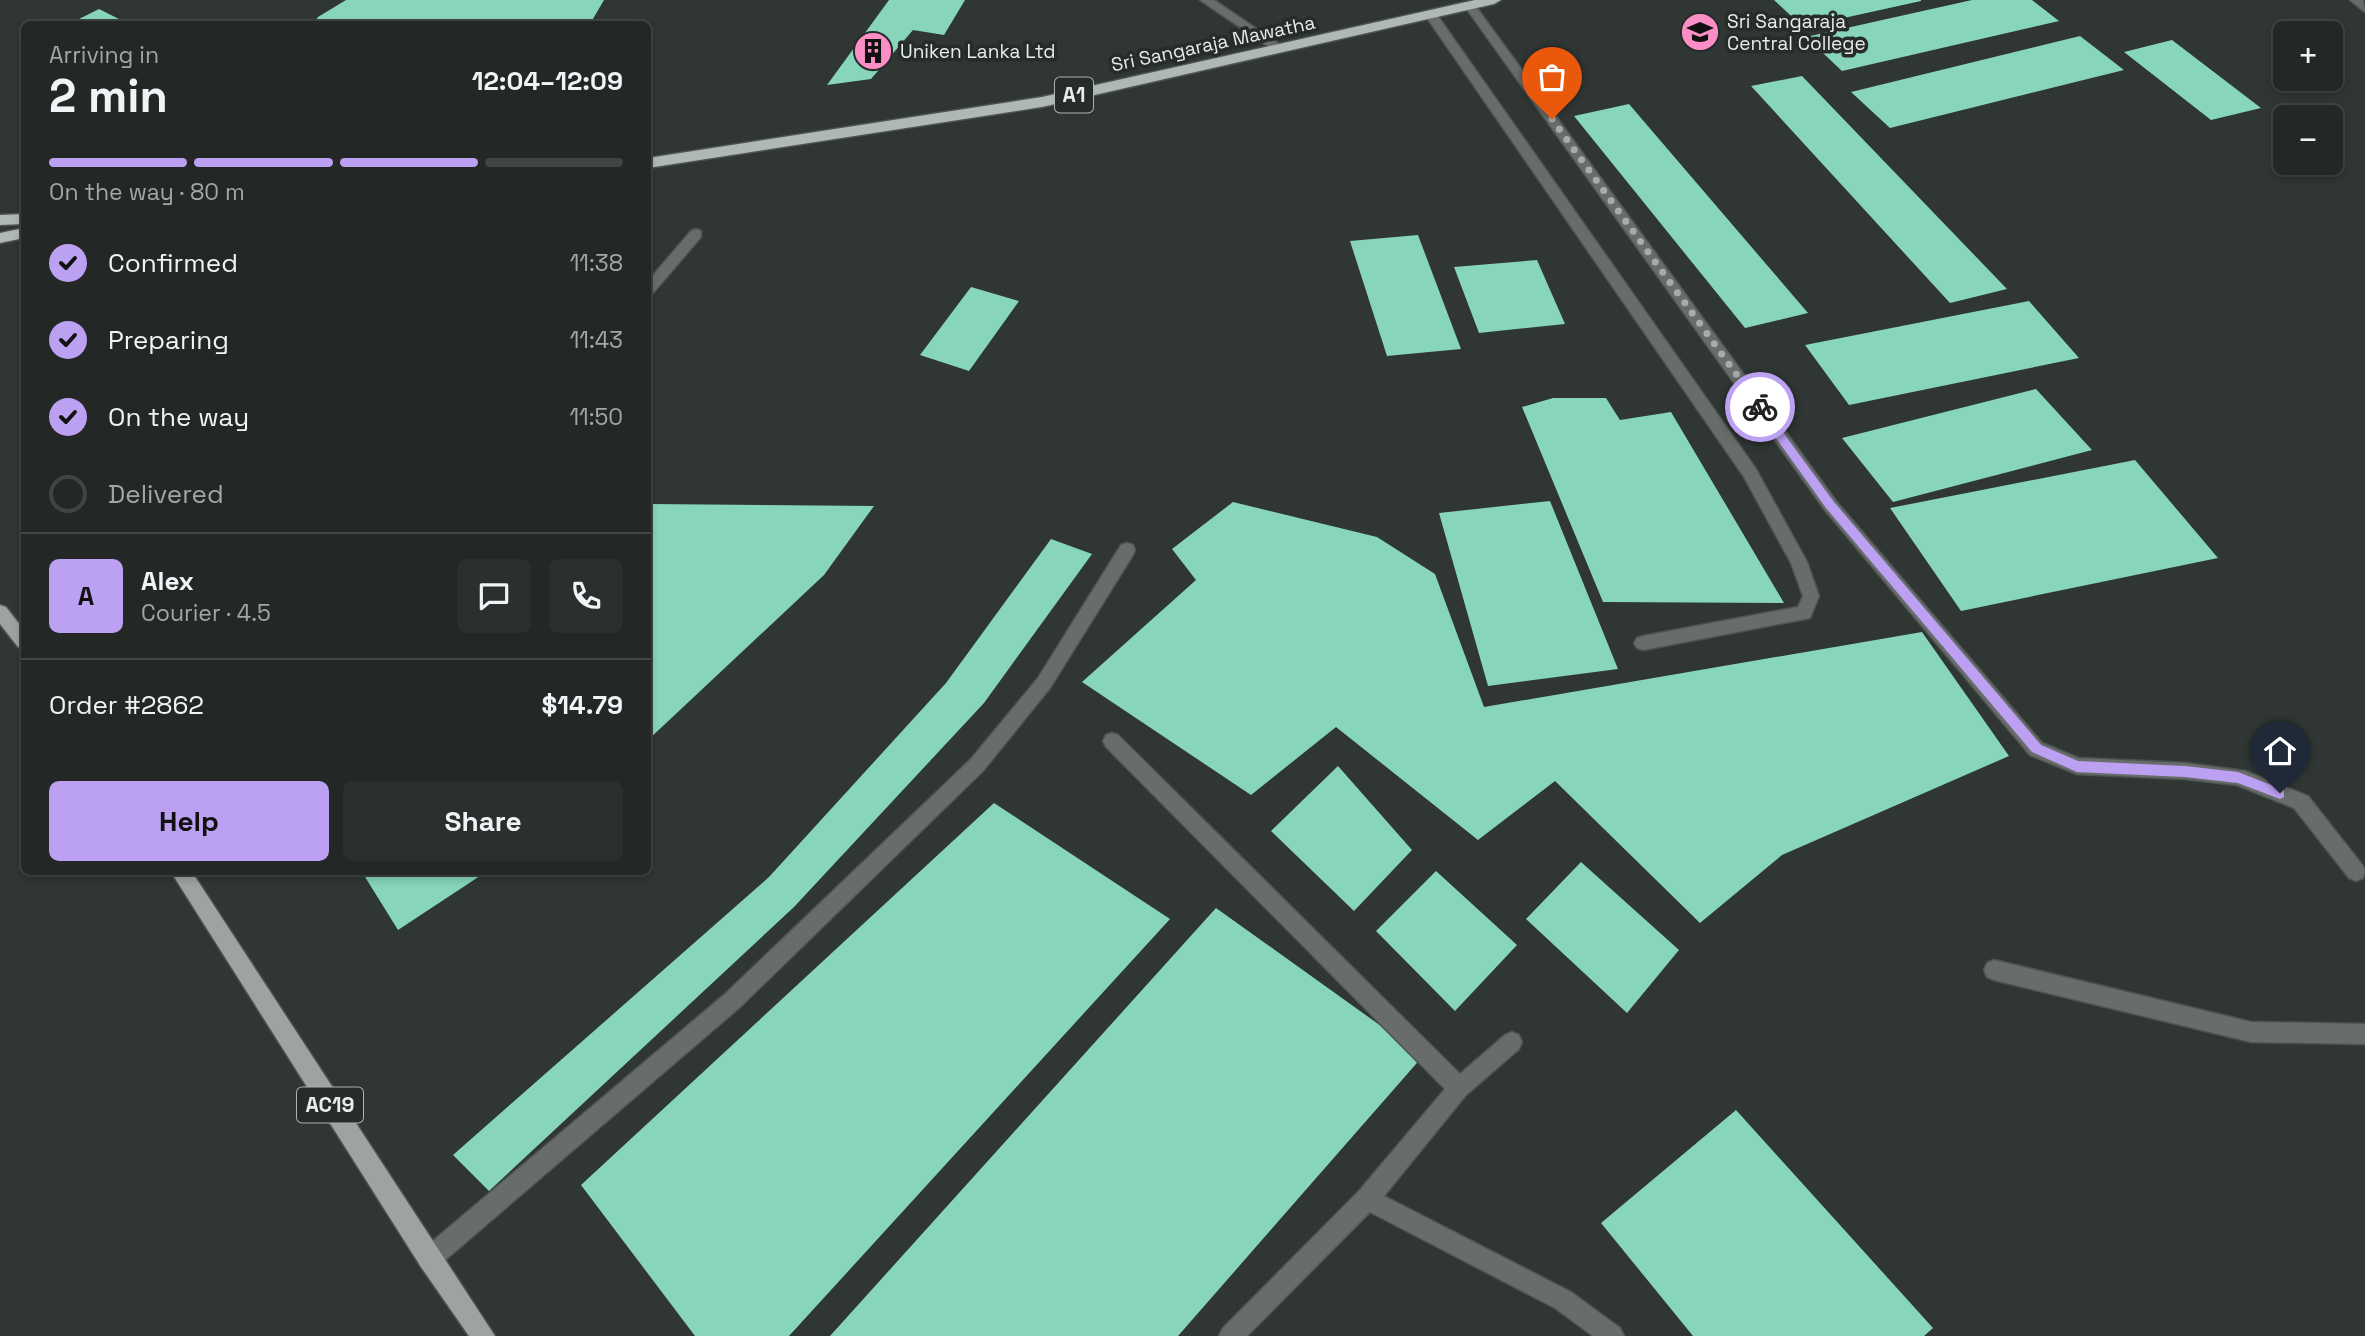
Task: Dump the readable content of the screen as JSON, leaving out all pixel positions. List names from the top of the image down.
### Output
{
  "streets": {
    "highway": ["Sri Sangaraja Mawatha", "A1"],
    "main road": ["AC19"]
  },
  "places": {
    "school or university": ["Sri Sangaraja Central College"],
    "building": ["Uniken Lanka Ltd"]
  },
  "page": {
    "map_buttons": ["+", "−"],
    "heading": ["2 min", "Arriving in", "12:04–12:09"],
    "panel": [
      "Alex",
      "Courier · 4.5",
      "Order #2862",
      "$14.79"
    ],
    "bar": "On the way · 80 m",
    "list": [
      ["Confirmed", "11:38"],
      ["Preparing", "11:43"],
      ["On the way", "11:50"],
      "Delivered"
    ],
    "round": "A",
    "buttons": ["Help", "Share"]
  }
}
